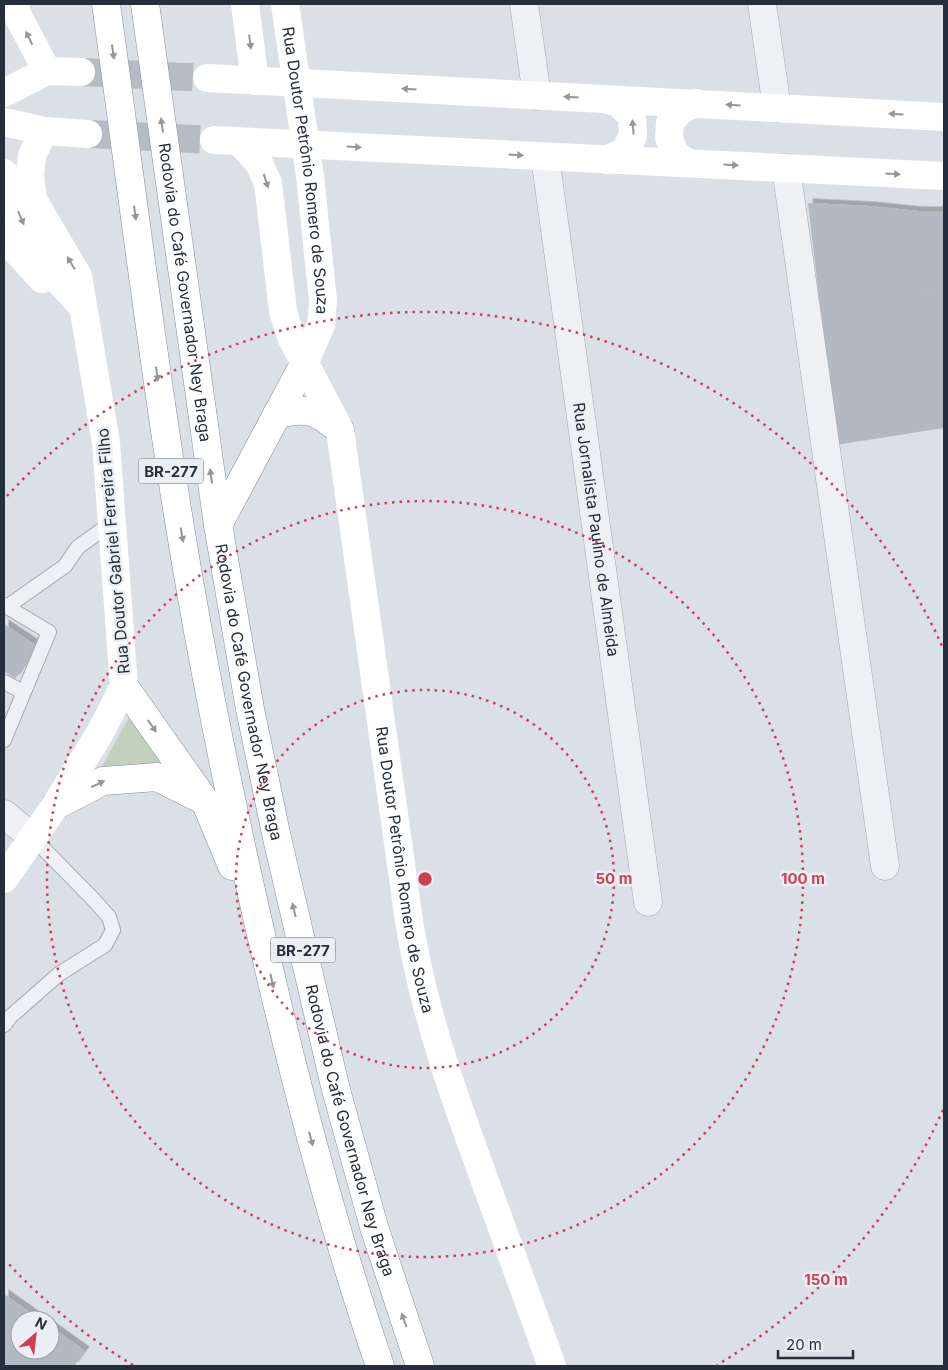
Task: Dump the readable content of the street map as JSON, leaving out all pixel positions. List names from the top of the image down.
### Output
{
  "streets": {
    "main road": [
      "Rua Doutor Petrônio Romero de Souza",
      "Rodovia do Café Governador Ney Braga",
      "BR-277",
      "Rua Doutor Gabriel Ferreira Filho"
    ],
    "street": ["Rua Jornalista Paulino de Almeida"]
  },
  "scale_bar": "20 m",
  "north": "top right",
  "rings": ["50 m", "100 m", "150 m"]
}
